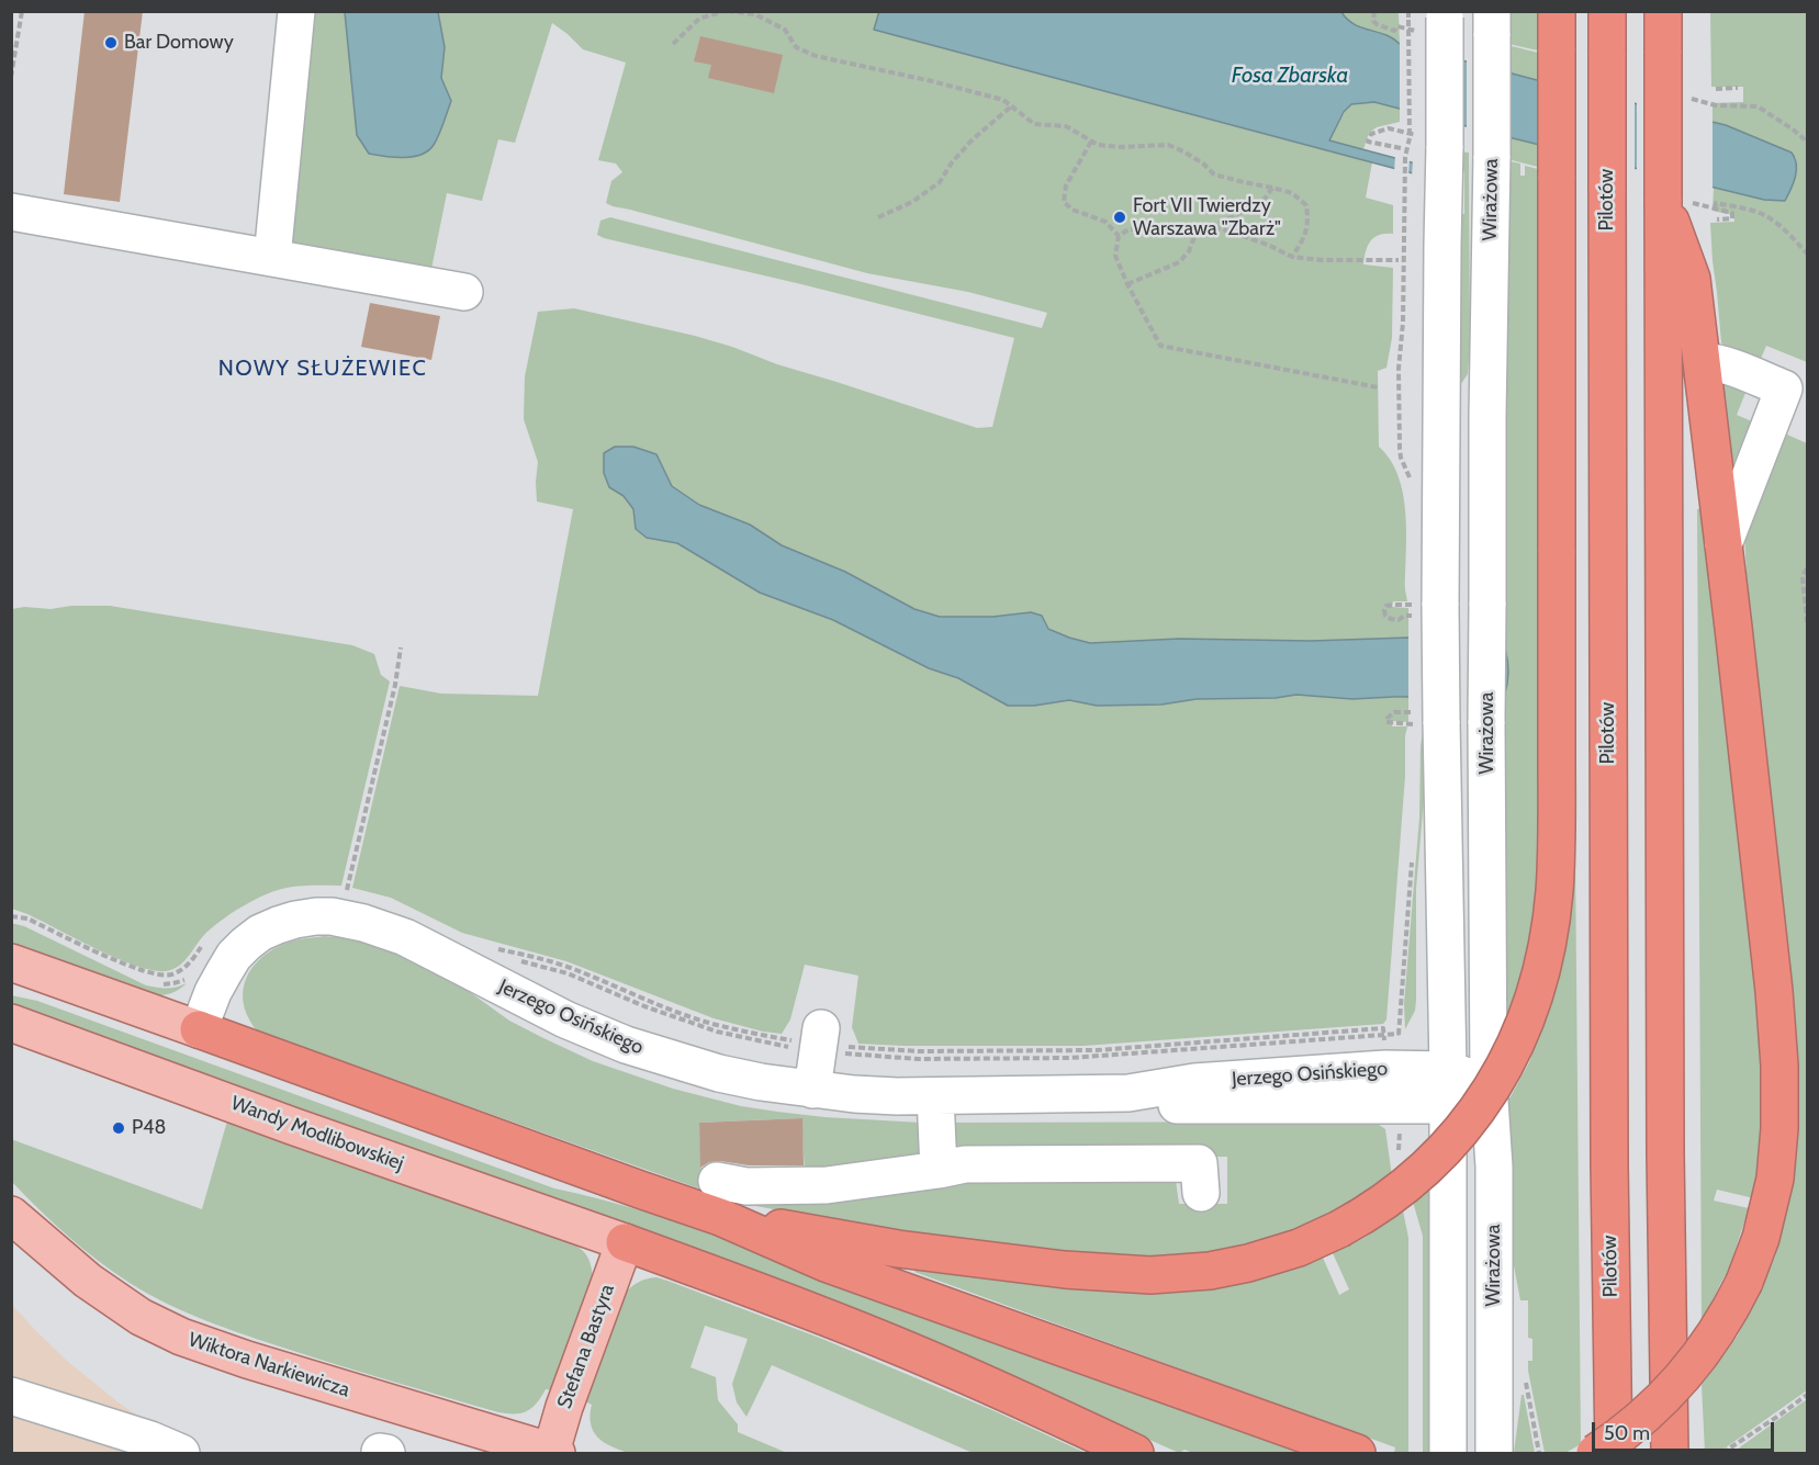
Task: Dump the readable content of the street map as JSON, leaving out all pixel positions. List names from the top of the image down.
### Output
{
  "streets": {
    "highway": ["Pilotów"],
    "main road": ["Wandy Modlibowskiej", "Stefana Bastyra", "Wiktora Narkiewicza"],
    "street": ["Wirażowa", "Jerzego Osińskiego"]
  },
  "crossings": [
    ["Wirażowa", "Jerzego Osińskiego"],
    ["Wandy Modlibowskiej", "Stefana Bastyra"],
    ["Stefana Bastyra", "Wiktora Narkiewicza"]
  ],
  "districts": ["NOWY SŁUŻEWIEC"],
  "water": ["Fosa Zbarska"],
  "places": ["Bar Domowy", "Fort VII Twierdzy Warszawa \"Zbarż\"", "P48"],
  "scale_bar": "50 m"
}
